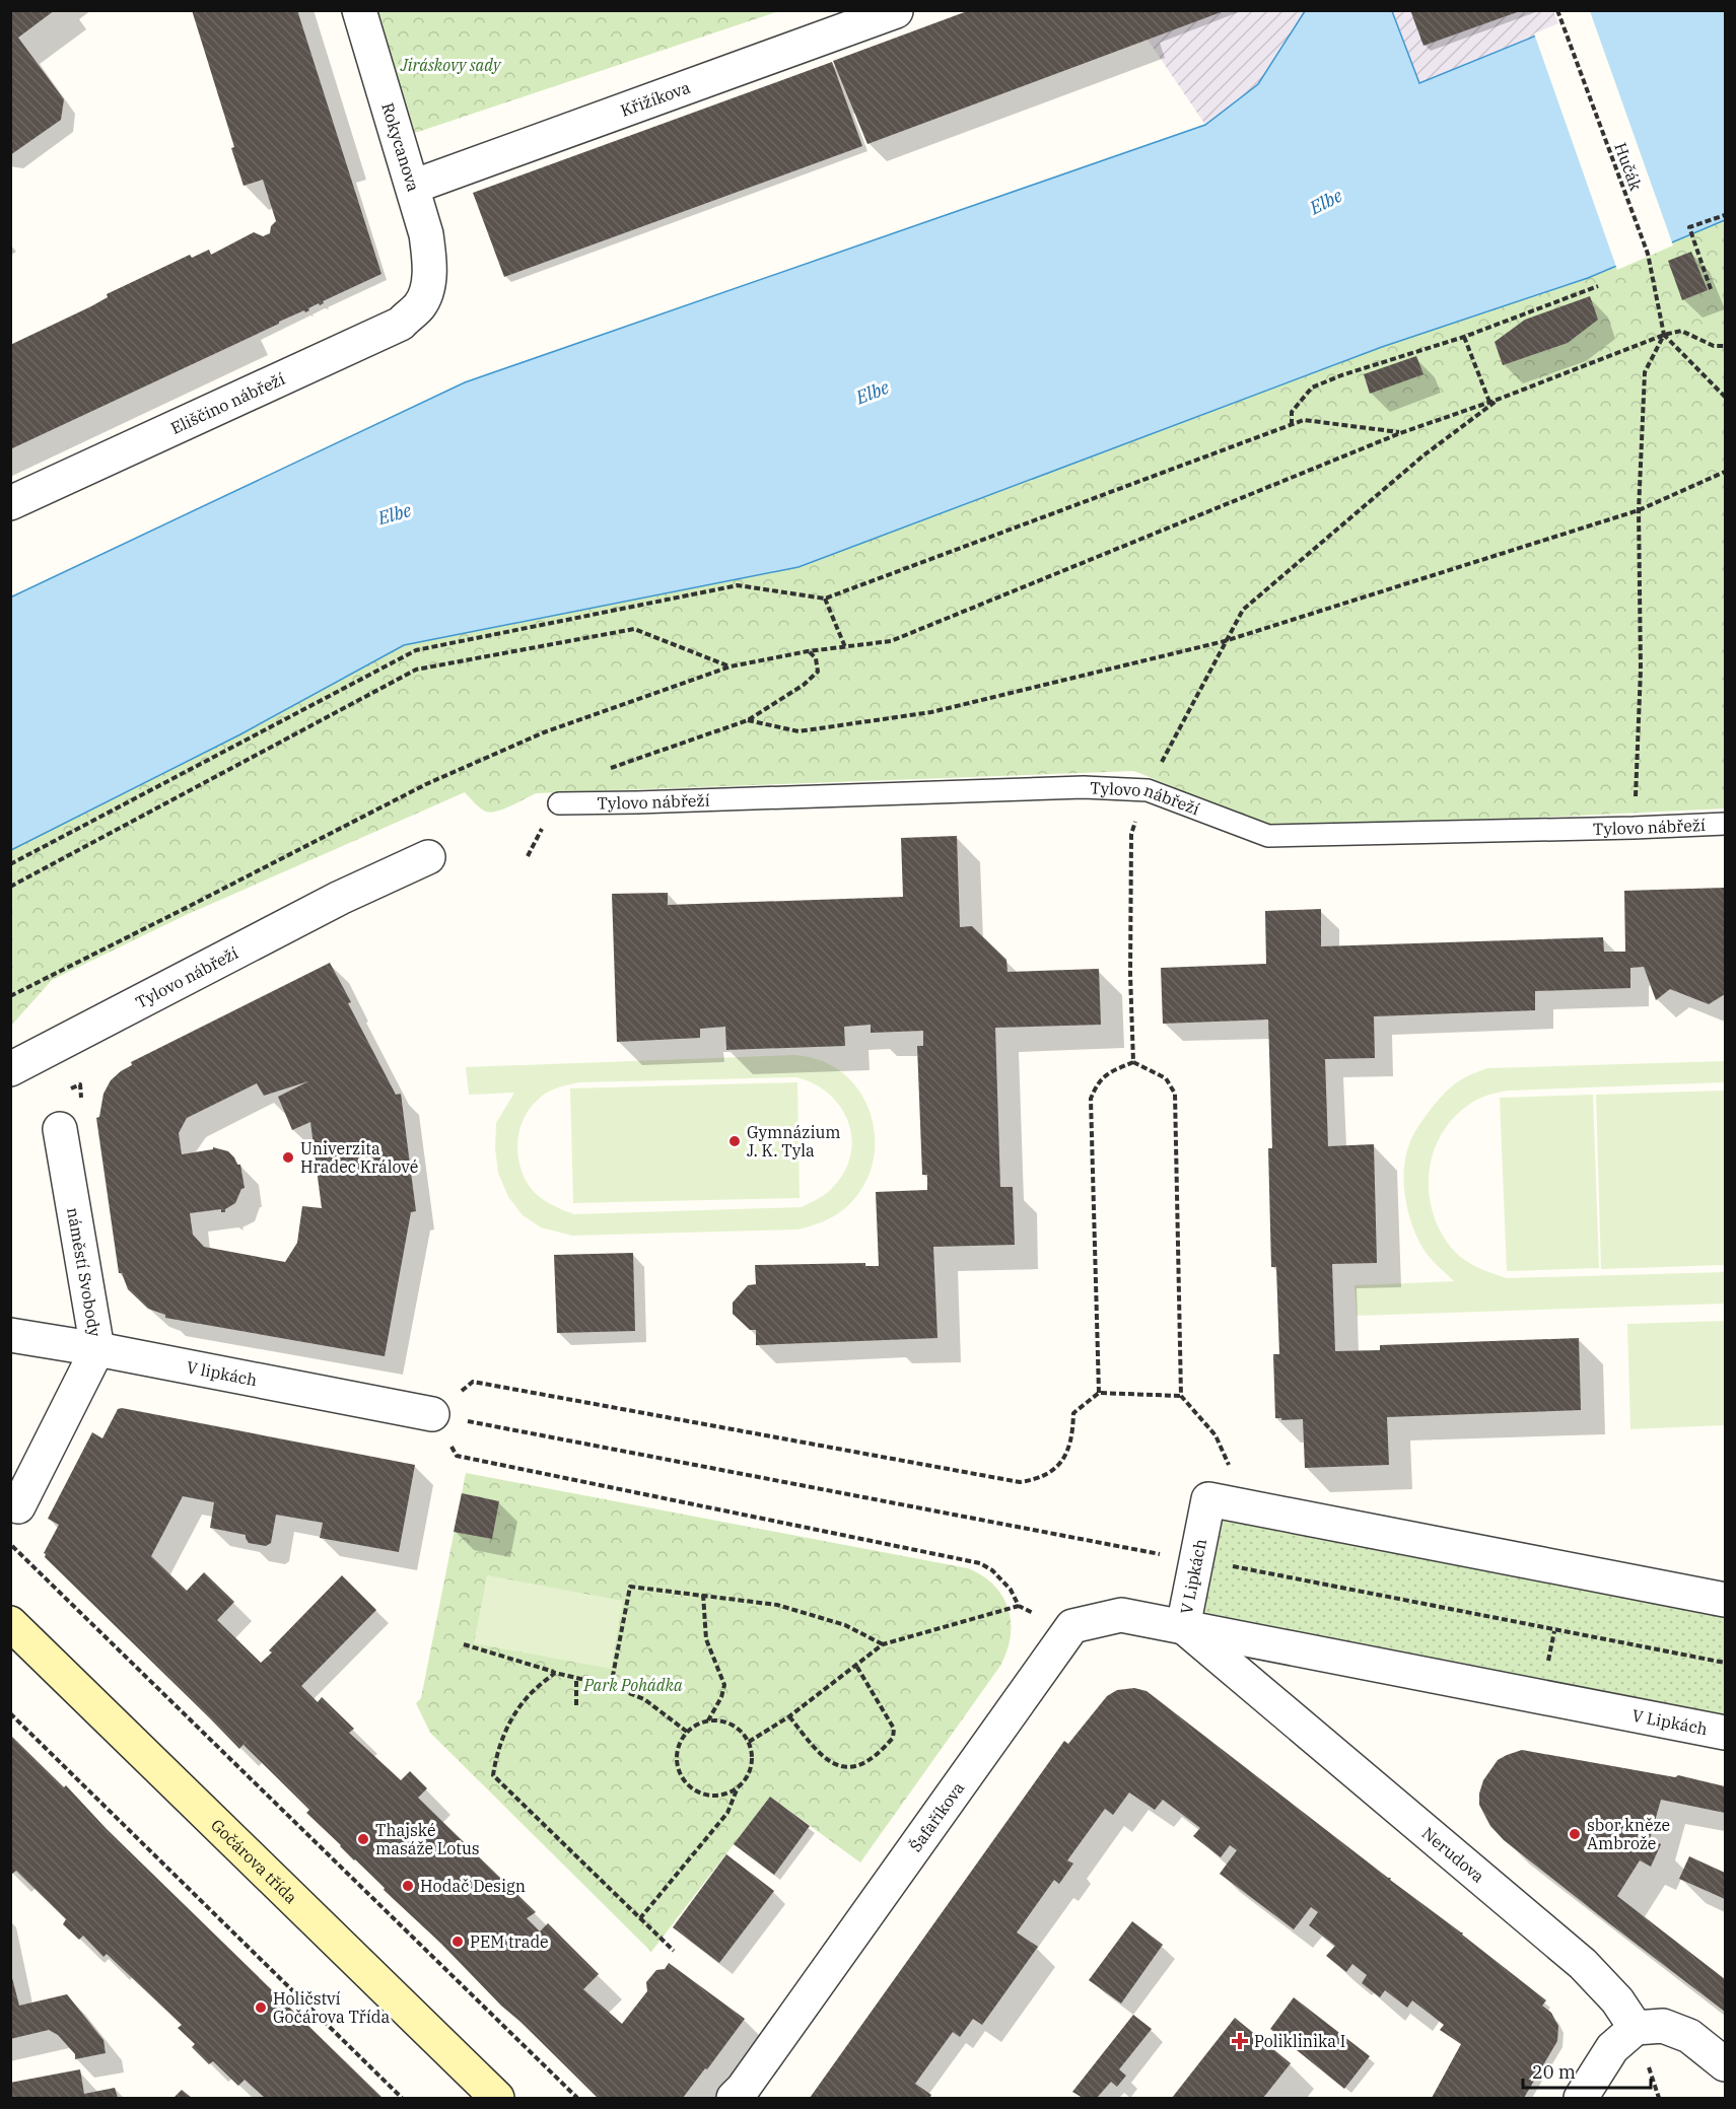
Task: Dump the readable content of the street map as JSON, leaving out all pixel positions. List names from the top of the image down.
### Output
{
  "streets": {
    "street": [
      "Křižíkova",
      "Rokycanova",
      "Eliščino nábřeží",
      "Tylovo nábřeží",
      "náměstí Svobody",
      "V lipkách",
      "V Lipkách",
      "Šafaříkova",
      "Nerudova",
      "Gočárova třída"
    ],
    "path": ["Hučák"]
  },
  "crossings": [
    ["Křižíkova", "Rokycanova"],
    ["Rokycanova", "Eliščino nábřeží"],
    ["náměstí Svobody", "V lipkách"],
    ["V Lipkách", "Šafaříkova"],
    ["V Lipkách", "Nerudova"],
    ["Šafaříkova", "Nerudova"]
  ],
  "water": ["Elbe"],
  "parks": ["Jiráskovy sady", "Park Pohádka"],
  "places": {
    "other": [
      "Gymnázium J. K. Tyla",
      "Univerzita Hradec Králové",
      "sbor kněze Ambrože",
      "Thajské masáže Lotus",
      "Hodač Design",
      "PEM trade",
      "Holičství Gočárova Třída"
    ],
    "health": ["Poliklinika I"]
  },
  "scale_bar": "20 m"
}
